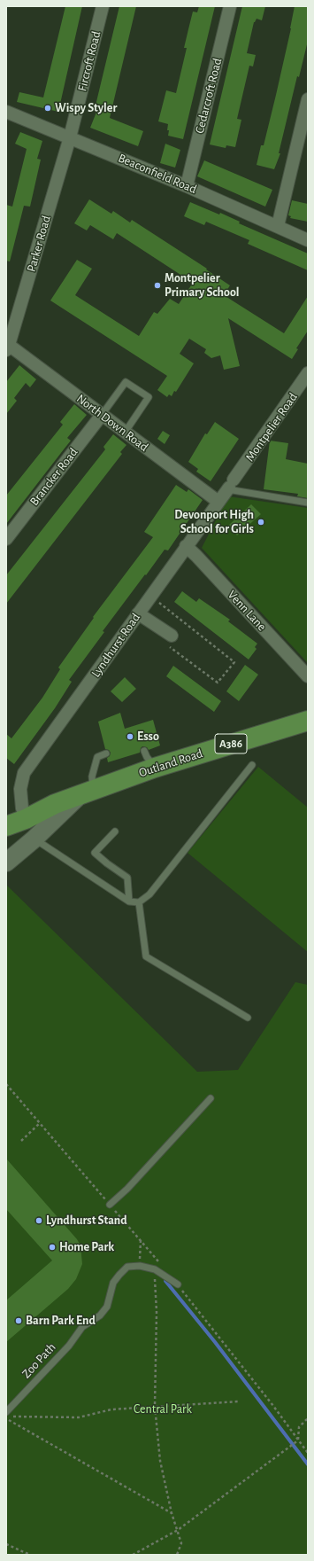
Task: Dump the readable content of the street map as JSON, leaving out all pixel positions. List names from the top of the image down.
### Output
{
  "streets": {
    "main road": ["A386", "Outland Road"],
    "street": [
      "Fircroft Road",
      "Cedarcroft Road",
      "Beaconfield Road",
      "Parker Road",
      "North Down Road",
      "Montpelier Road",
      "Brancker Road",
      "Venn Lane",
      "Lyndhurst Road"
    ],
    "lane": ["Zoo Path"]
  },
  "crossings": [
    ["Fircroft Road", "Beaconfield Road"],
    ["Fircroft Road", "Parker Road"],
    ["Cedarcroft Road", "Beaconfield Road"],
    ["Beaconfield Road", "Parker Road"],
    ["Parker Road", "North Down Road"],
    ["North Down Road", "Brancker Road"],
    ["North Down Road", "Lyndhurst Road"],
    ["Montpelier Road", "Lyndhurst Road"],
    ["Venn Lane", "Lyndhurst Road"],
    ["Lyndhurst Road", "Outland Road"]
  ],
  "parks": ["Central Park"],
  "places": [
    "Wispy Styler",
    "Montpelier Primary School",
    "Devonport High School for Girls",
    "Esso",
    "Lyndhurst Stand",
    "Home Park",
    "Barn Park End"
  ]
}
